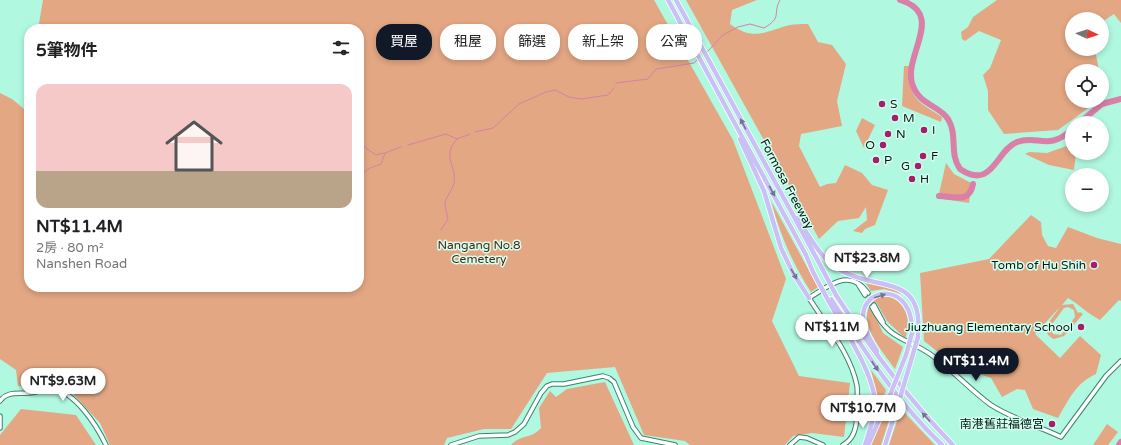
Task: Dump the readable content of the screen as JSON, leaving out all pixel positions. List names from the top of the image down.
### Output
{
  "streets": {
    "highway": ["Formosa Freeway"]
  },
  "parks": ["Nangang No.8 Cemetery"],
  "places": [
    "S",
    "M",
    "I",
    "N",
    "O",
    "F",
    "P",
    "G",
    "H",
    "Tomb of Hu Shih",
    "Jiuzhuang Elementary School",
    "南港舊莊福德宮"
  ],
  "north": "right",
  "page": {
    "map_buttons": ["+", "−"],
    "chip": [
      "買屋",
      "租屋",
      "篩選",
      "新上架",
      "公寓"
    ],
    "heading": "5筆物件",
    "list": [
      {
        "name": "NT$11.4M",
        "note": "2房 · 80 m² · Nanshen Road"
      }
    ],
    "price": [
      "NT$23.8M",
      "NT$11M",
      "NT$11.4M",
      "NT$9.63M",
      "NT$10.7M"
    ]
  }
}
